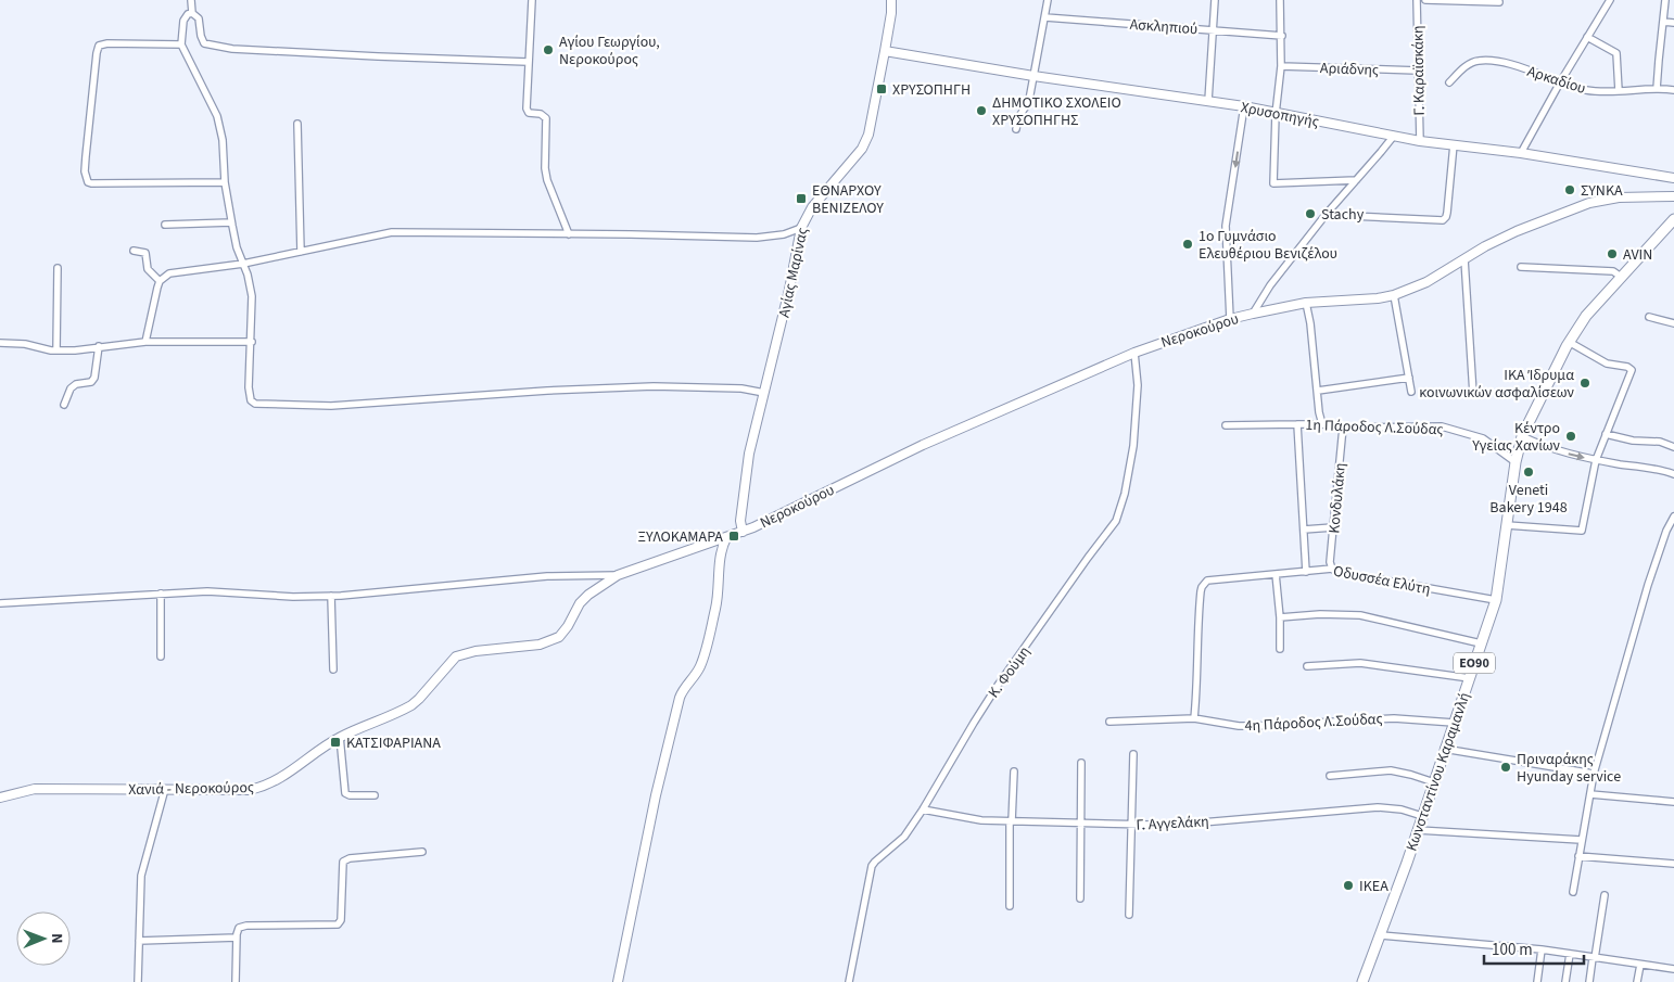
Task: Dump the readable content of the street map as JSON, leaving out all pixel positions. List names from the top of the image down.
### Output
{
  "streets": {
    "main road": [
      "Χρυσοπηγής",
      "Αγίας Μαρίνας",
      "Νεροκούρου",
      "ΕΟ90",
      "Κωνσταντίνου Καραμανλή",
      "Χανιά - Νεροκούρος"
    ],
    "street": [
      "Ασκληπιού",
      "Αριάδνης",
      "Γ. Καραϊσκάκη",
      "Αρκαδίου",
      "1η Πάροδος Λ.Σούδας",
      "Κονδυλάκη",
      "Οδυσσέα Ελύτη",
      "Κ. Φούμη",
      "4η Πάροδος Λ.Σούδας",
      "Γ. Αγγελάκη"
    ]
  },
  "crossings": [
    ["Αριάδνης", "Γ. Καραϊσκάκη"],
    ["Γ. Καραϊσκάκη", "Χρυσοπηγής"],
    ["Χρυσοπηγής", "Αγίας Μαρίνας"],
    ["Αγίας Μαρίνας", "Νεροκούρου"],
    ["Νεροκούρου", "Κ. Φούμη"],
    ["Νεροκούρου", "Χανιά - Νεροκούρος"],
    ["1η Πάροδος Λ.Σούδας", "Κονδυλάκη"],
    ["1η Πάροδος Λ.Σούδας", "Κωνσταντίνου Καραμανλή"],
    ["Κονδυλάκη", "Οδυσσέα Ελύτη"],
    ["Οδυσσέα Ελύτη", "4η Πάροδος Λ.Σούδας"],
    ["Οδυσσέα Ελύτη", "Κωνσταντίνου Καραμανλή"],
    ["Κ. Φούμη", "Γ. Αγγελάκη"],
    ["4η Πάροδος Λ.Σούδας", "Κωνσταντίνου Καραμανλή"],
    ["Κωνσταντίνου Καραμανλή", "Γ. Αγγελάκη"]
  ],
  "places": {
    "other": [
      "Αγίου Γεωργίου, Νεροκούρος",
      "ΔΗΜΟΤΙΚΟ ΣΧΟΛΕΙΟ ΧΡΥΣΟΠΗΓΗΣ",
      "ΣΥΝΚΑ",
      "Stachy",
      "1ο Γυμνάσιο Ελευθέριου Βενιζέλου",
      "AVIN",
      "ΙΚΑ Ίδρυμα κοινωνικών ασφαλίσεων",
      "Κέντρο Υγείας Χανίων",
      "Veneti Bakery 1948",
      "Πριναράκης Hyunday service",
      "IKEA"
    ],
    "transit": [
      "ΧΡΥΣΟΠΗΓΗ",
      "ΕΘΝΑΡΧΟΥ ΒΕΝΙΖΕΛΟΥ",
      "ΞΥΛΟΚΑΜΑΡΑ",
      "ΚΑΤΣΙΦΑΡΙΑΝΑ"
    ]
  },
  "scale_bar": "100 m",
  "north": "right"
}
